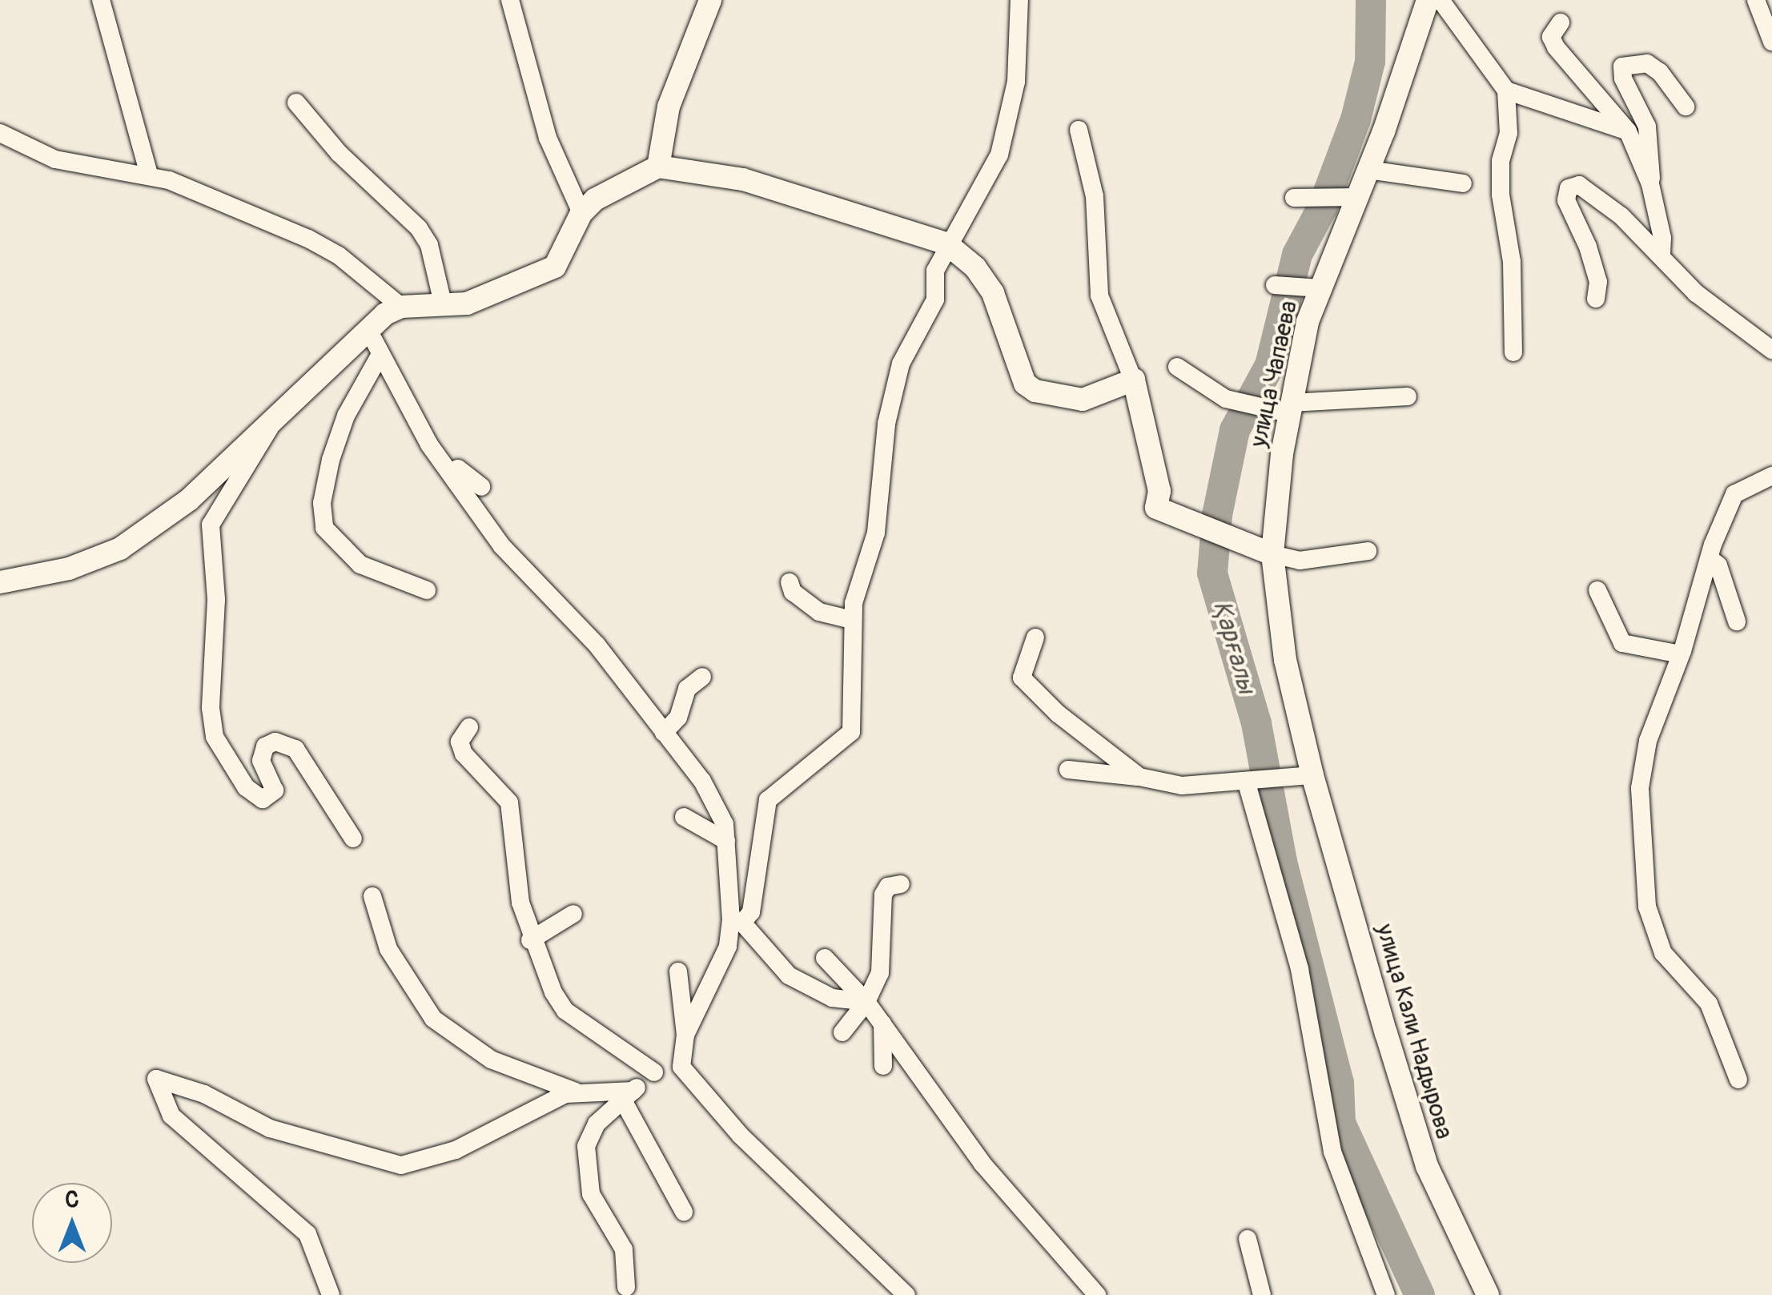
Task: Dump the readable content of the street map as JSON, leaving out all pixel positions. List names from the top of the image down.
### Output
{
  "streets": {
    "street": ["улица Чапаева", "улица Кали Надырова"]
  },
  "crossings": [
    ["улица Чапаева", "улица Кали Надырова"]
  ],
  "water": ["Қарғалы"],
  "north": "top"
}
